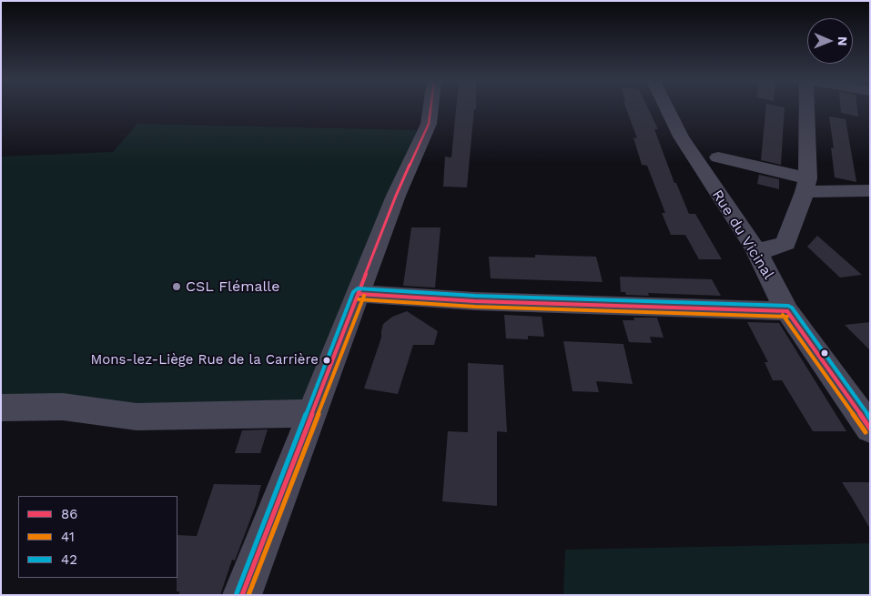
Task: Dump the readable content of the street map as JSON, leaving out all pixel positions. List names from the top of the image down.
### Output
{
  "streets": {
    "street": ["Rue du Vicinal"]
  },
  "places": ["CSL Flémalle", "Mons-lez-Liège Rue de la Carrière"],
  "lines": ["transit line 86", "transit line 42", "transit line 41"],
  "legend": ["86", "41", "42"],
  "north": "right"
}
